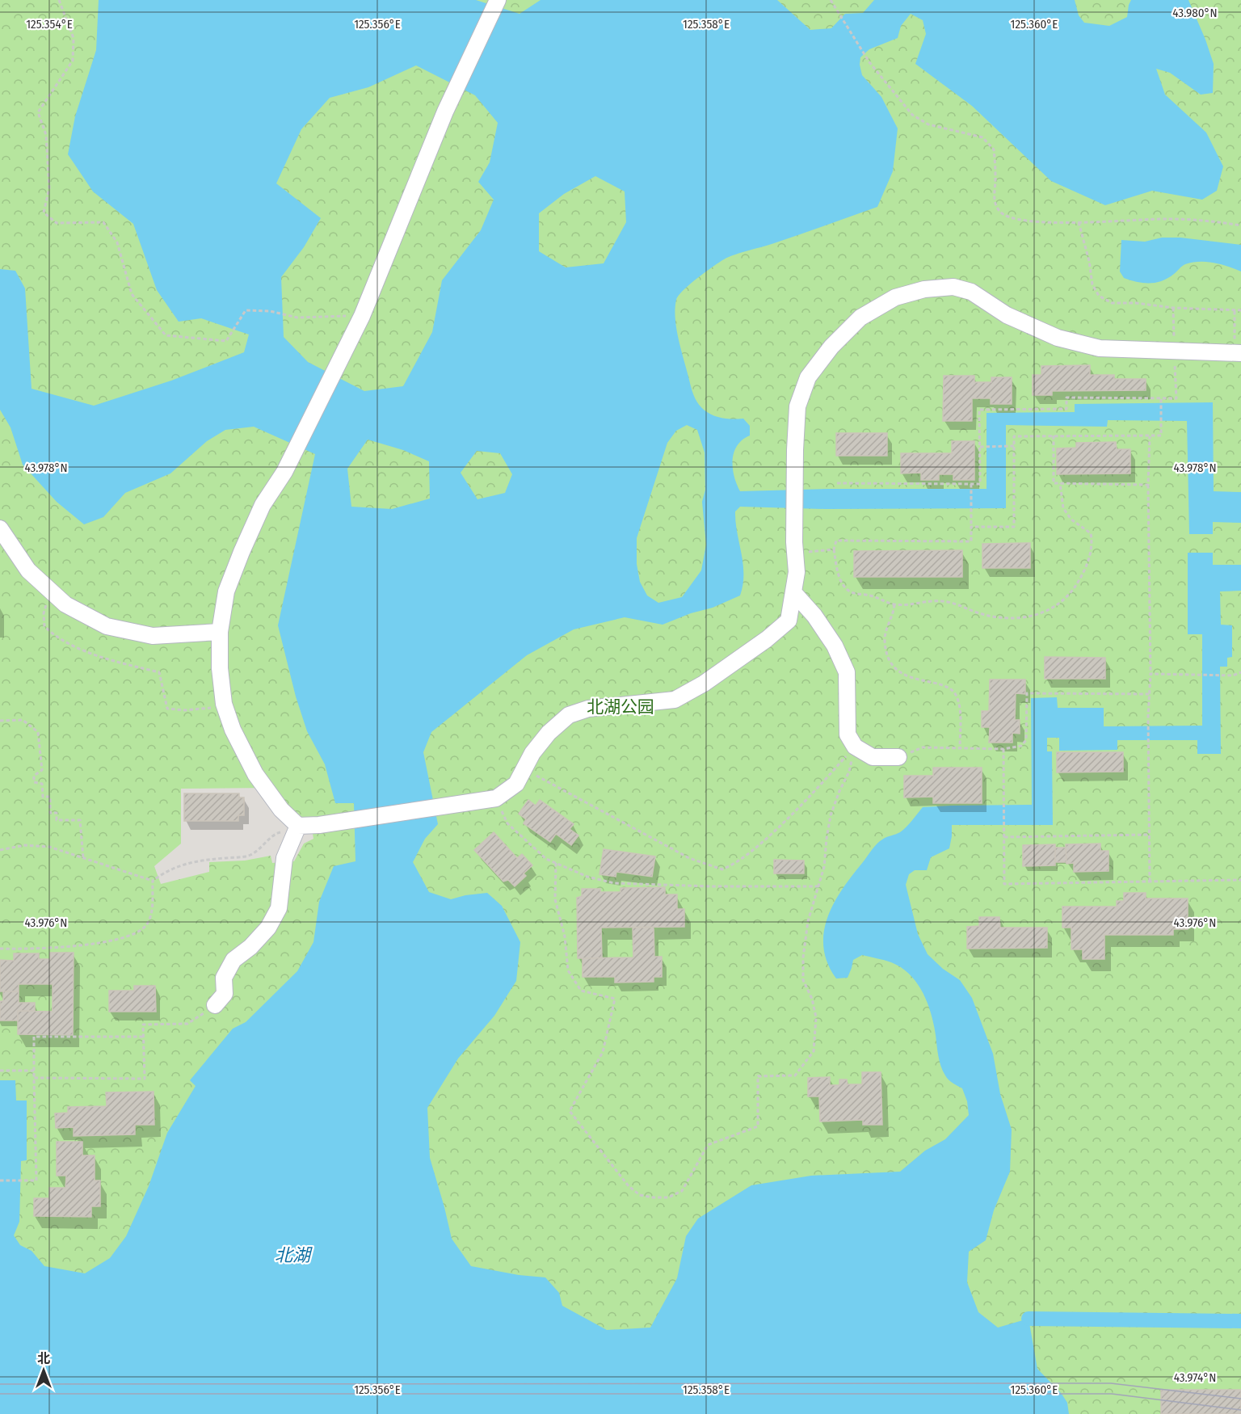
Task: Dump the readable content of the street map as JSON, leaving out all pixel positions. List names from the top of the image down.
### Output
{
  "water": ["北湖"],
  "parks": ["北湖公园"],
  "north": "top",
  "coordinates": [
    "43.980°N",
    "125.354°E",
    "125.356°E",
    "125.358°E",
    "125.360°E",
    "43.978°N",
    "43.976°N",
    "43.974°N"
  ]
}
